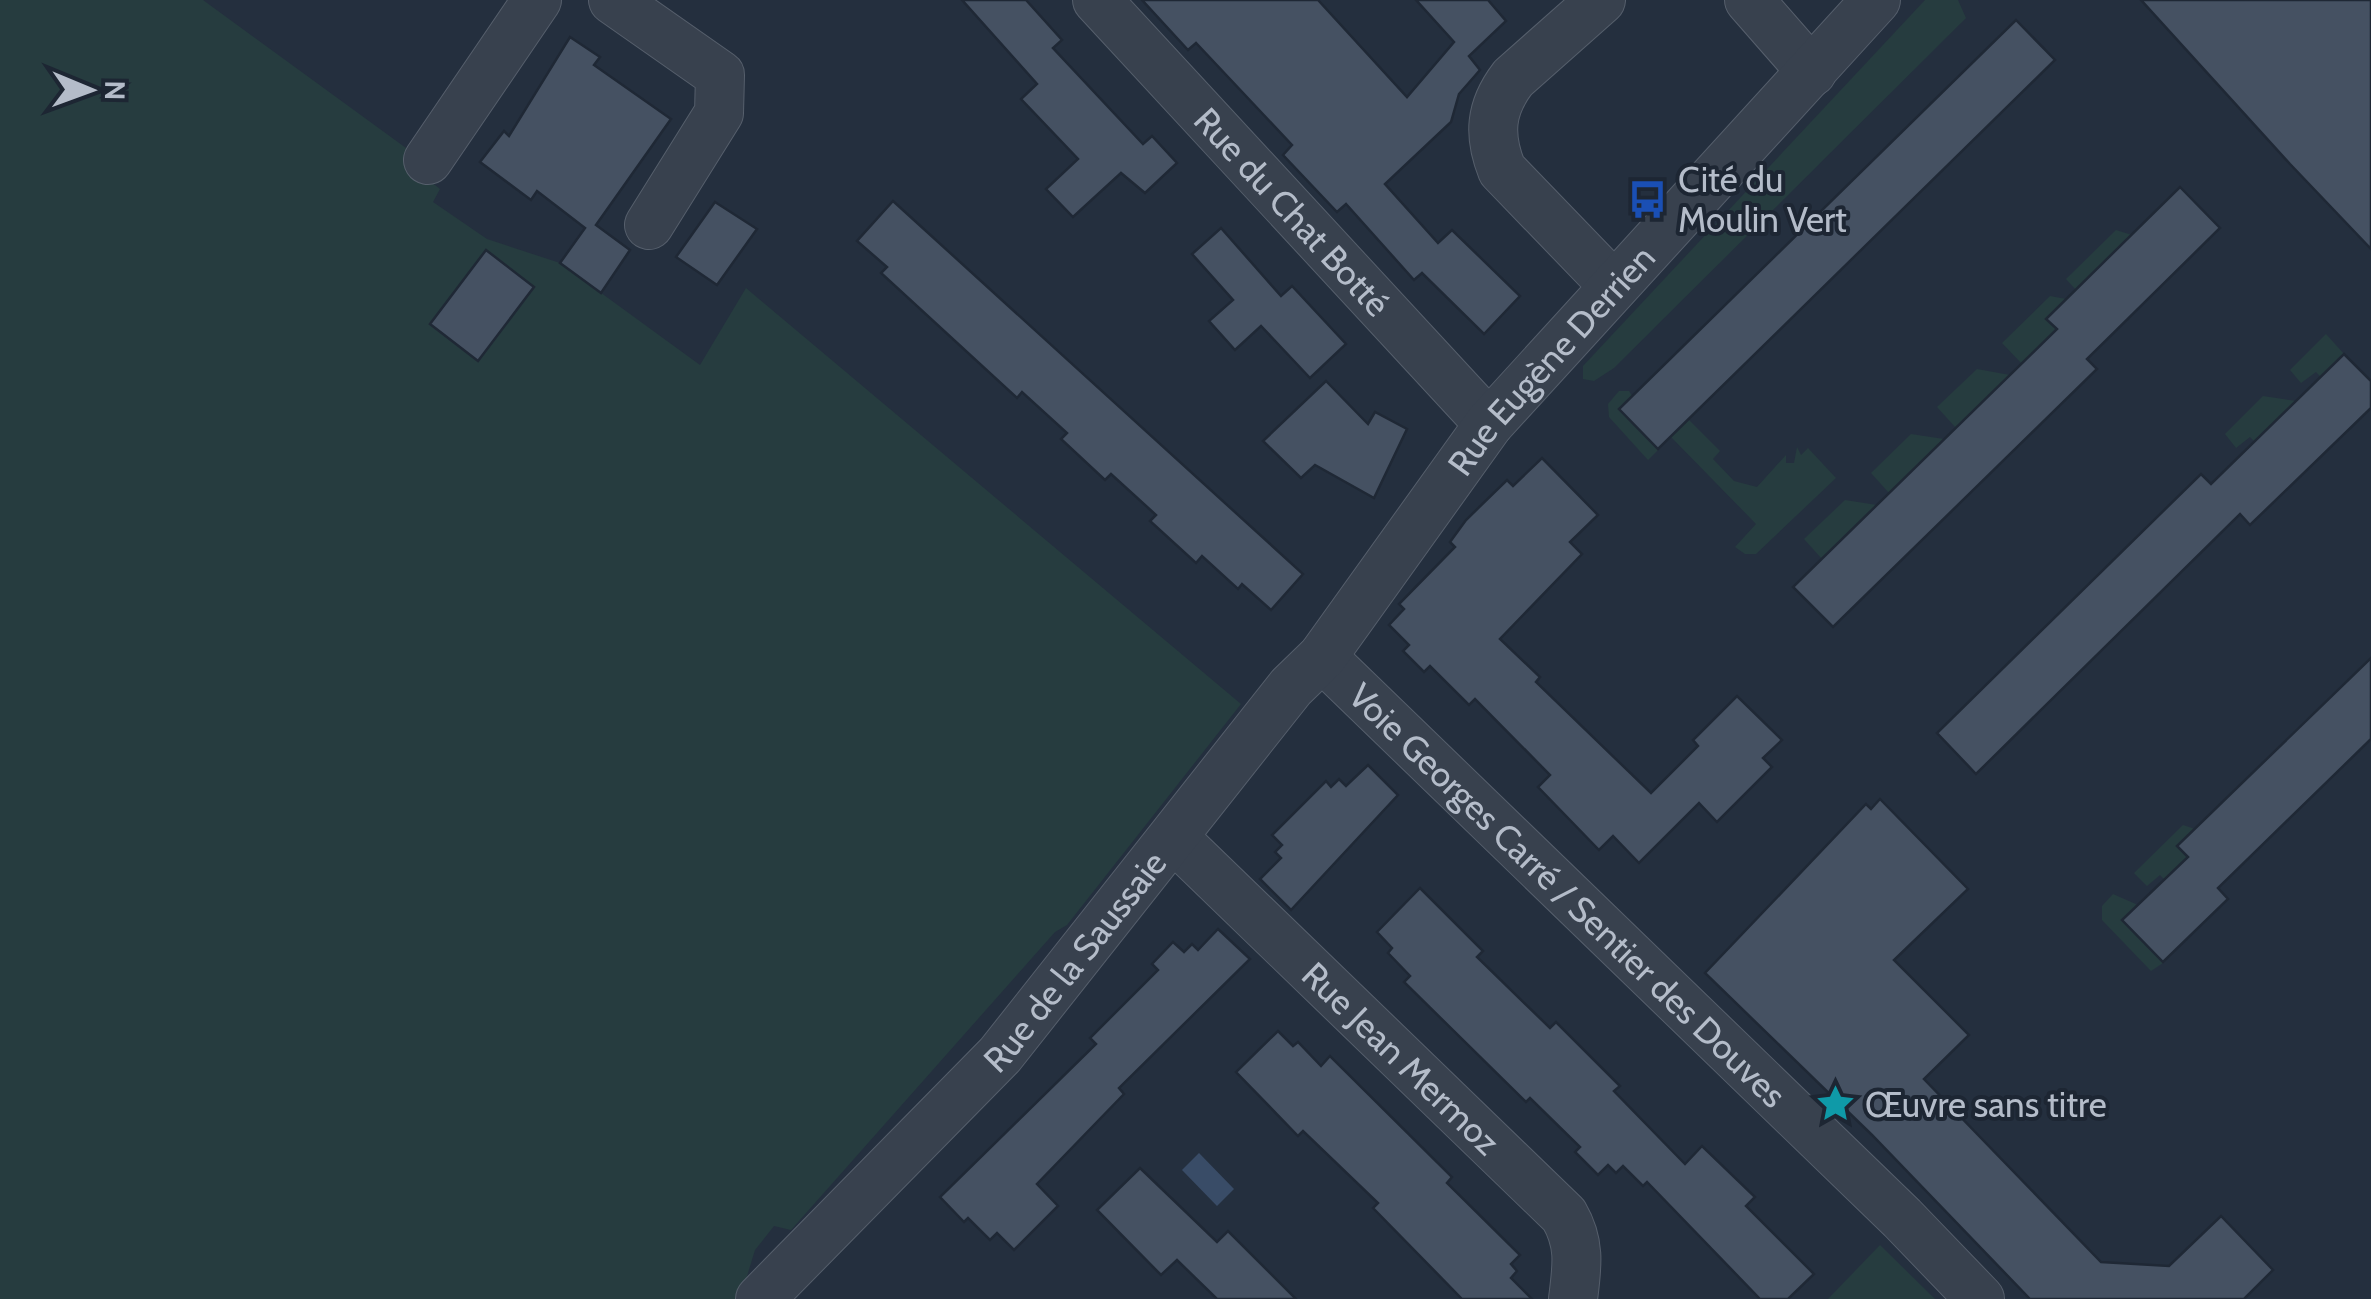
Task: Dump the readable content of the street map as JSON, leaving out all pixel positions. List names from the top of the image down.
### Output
{
  "streets": {
    "street": [
      "Rue du Chat Botté",
      "Rue Eugène Derrien",
      "Voie Georges Carré / Sentier des Douves",
      "Rue de la Saussaie",
      "Rue Jean Mermoz"
    ]
  },
  "crossings": [
    ["Rue du Chat Botté", "Rue Eugène Derrien"],
    ["Rue Eugène Derrien", "Rue de la Saussaie"],
    ["Voie Georges Carré / Sentier des Douves", "Rue de la Saussaie"],
    ["Rue de la Saussaie", "Rue Jean Mermoz"]
  ],
  "places": {
    "bus stop": ["Cité du Moulin Vert"],
    "place": ["Œuvre sans titre"]
  },
  "north": "right"
}
